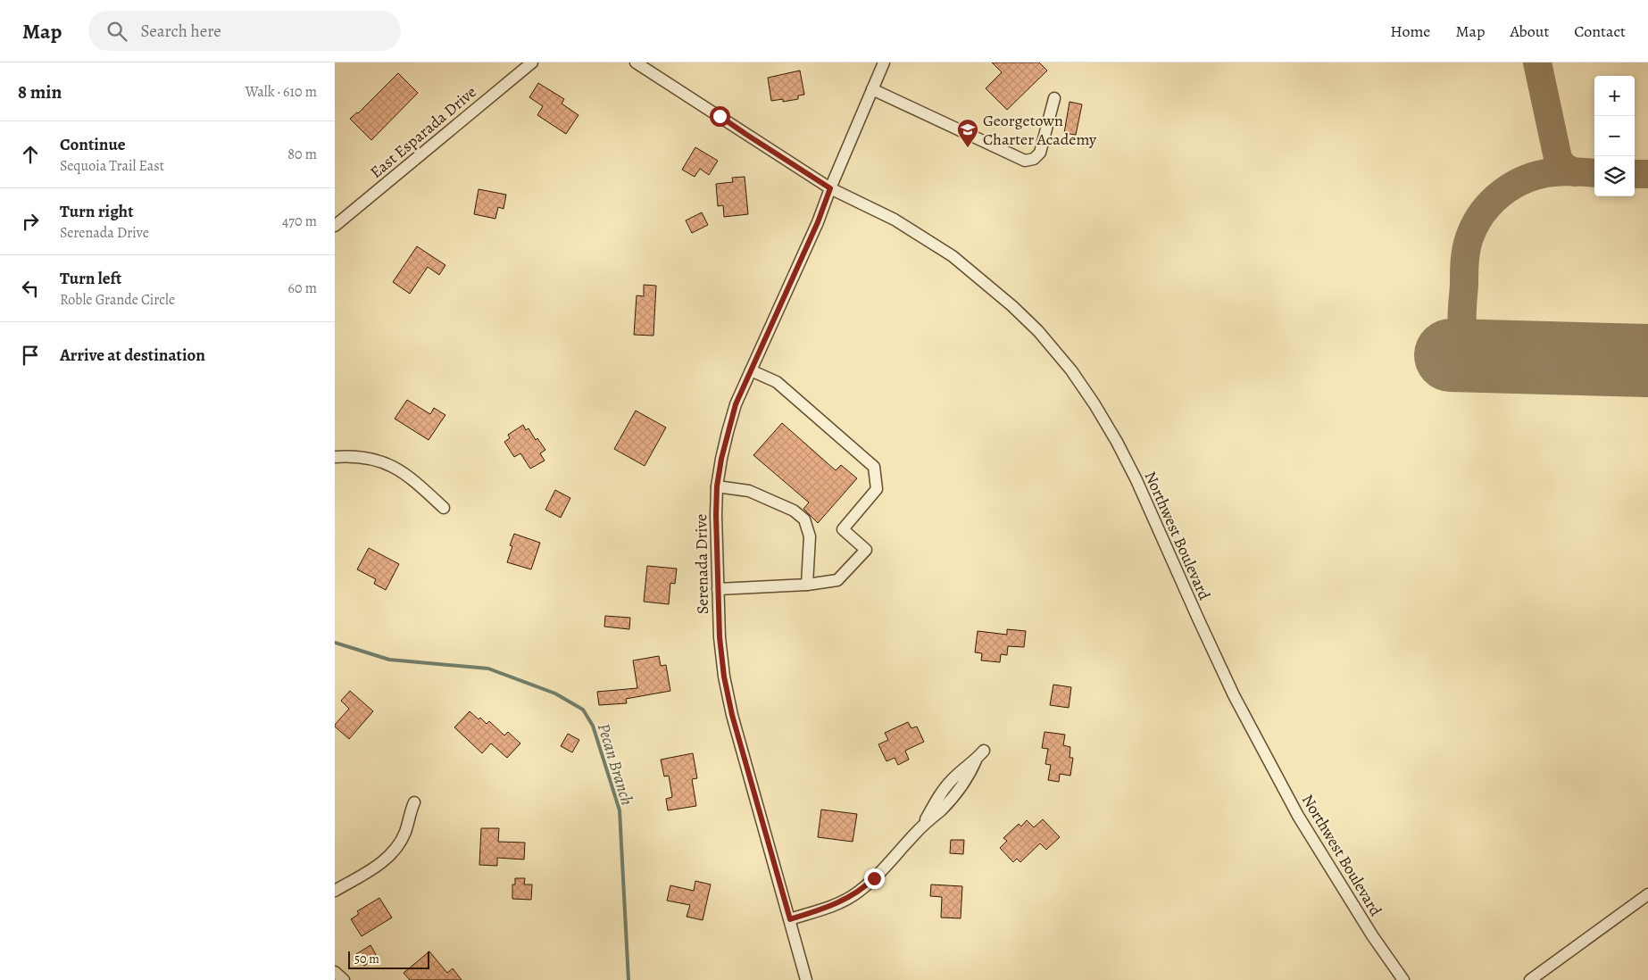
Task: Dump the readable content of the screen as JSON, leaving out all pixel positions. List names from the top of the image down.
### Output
{
  "streets": {
    "street": ["East Esparada Drive", "Northwest Boulevard", "Serenada Drive"]
  },
  "crossings": [
    ["Northwest Boulevard", "Serenada Drive"]
  ],
  "water": ["Pecan Branch"],
  "places": {
    "school or university": ["Georgetown Charter Academy"]
  },
  "scale_bar": "50 m",
  "page": {
    "header": "Map",
    "search": "Search here",
    "nav": [
      "Home",
      "Map",
      "About",
      "Contact"
    ],
    "heading": ["8 min", "Walk · 610 m"],
    "map_buttons": ["+", "−"],
    "list": [
      ["Continue", "Sequoia Trail East", "80 m"],
      ["Turn right", "Serenada Drive", "470 m"],
      ["Turn left", "Roble Grande Circle", "60 m"],
      "Arrive at destination"
    ],
    "scale": "50 m"
  }
}
